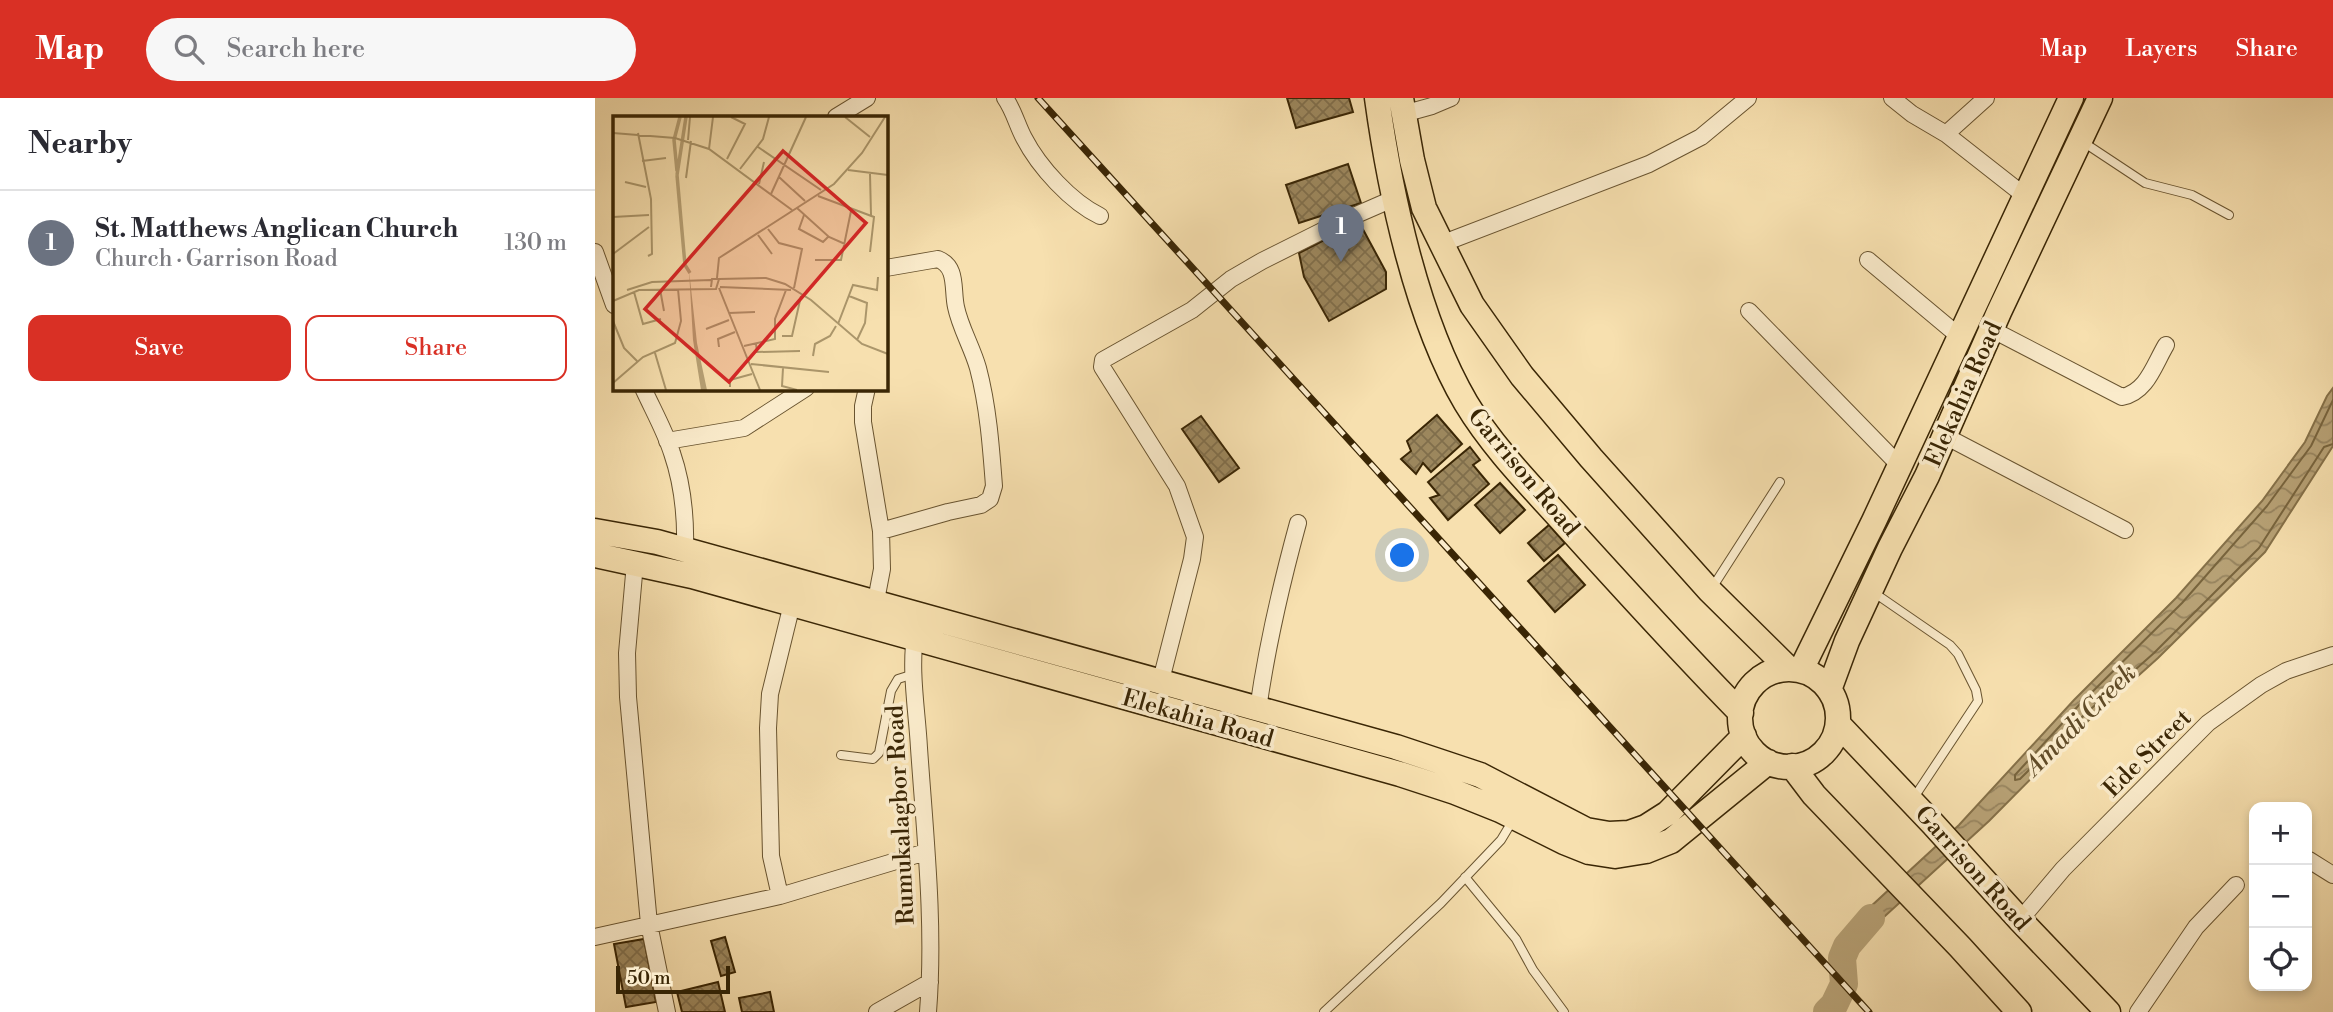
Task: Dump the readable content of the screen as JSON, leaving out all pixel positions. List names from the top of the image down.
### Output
{
  "streets": {
    "main road": ["Elekahia Road", "Garrison Road"],
    "street": ["Ede Street", "Rumukalagbor Road"]
  },
  "crossings": [
    ["Elekahia Road", "Garrison Road"],
    ["Elekahia Road", "Rumukalagbor Road"],
    ["Garrison Road", "Ede Street"]
  ],
  "water": ["Amadi Creek"],
  "scale_bar": "50 m",
  "page": {
    "header": "Map",
    "search": "Search here",
    "nav": ["Map", "Layers", "Share"],
    "heading": "Nearby",
    "list": [
      {
        "mark": "1",
        "name": "St. Matthews Anglican Church",
        "note": "Church · Garrison Road",
        "value": "130 m"
      }
    ],
    "pins": "1",
    "buttons": ["Save", "Share"],
    "map_buttons": ["+", "−"],
    "scale": "50 m"
  }
}
